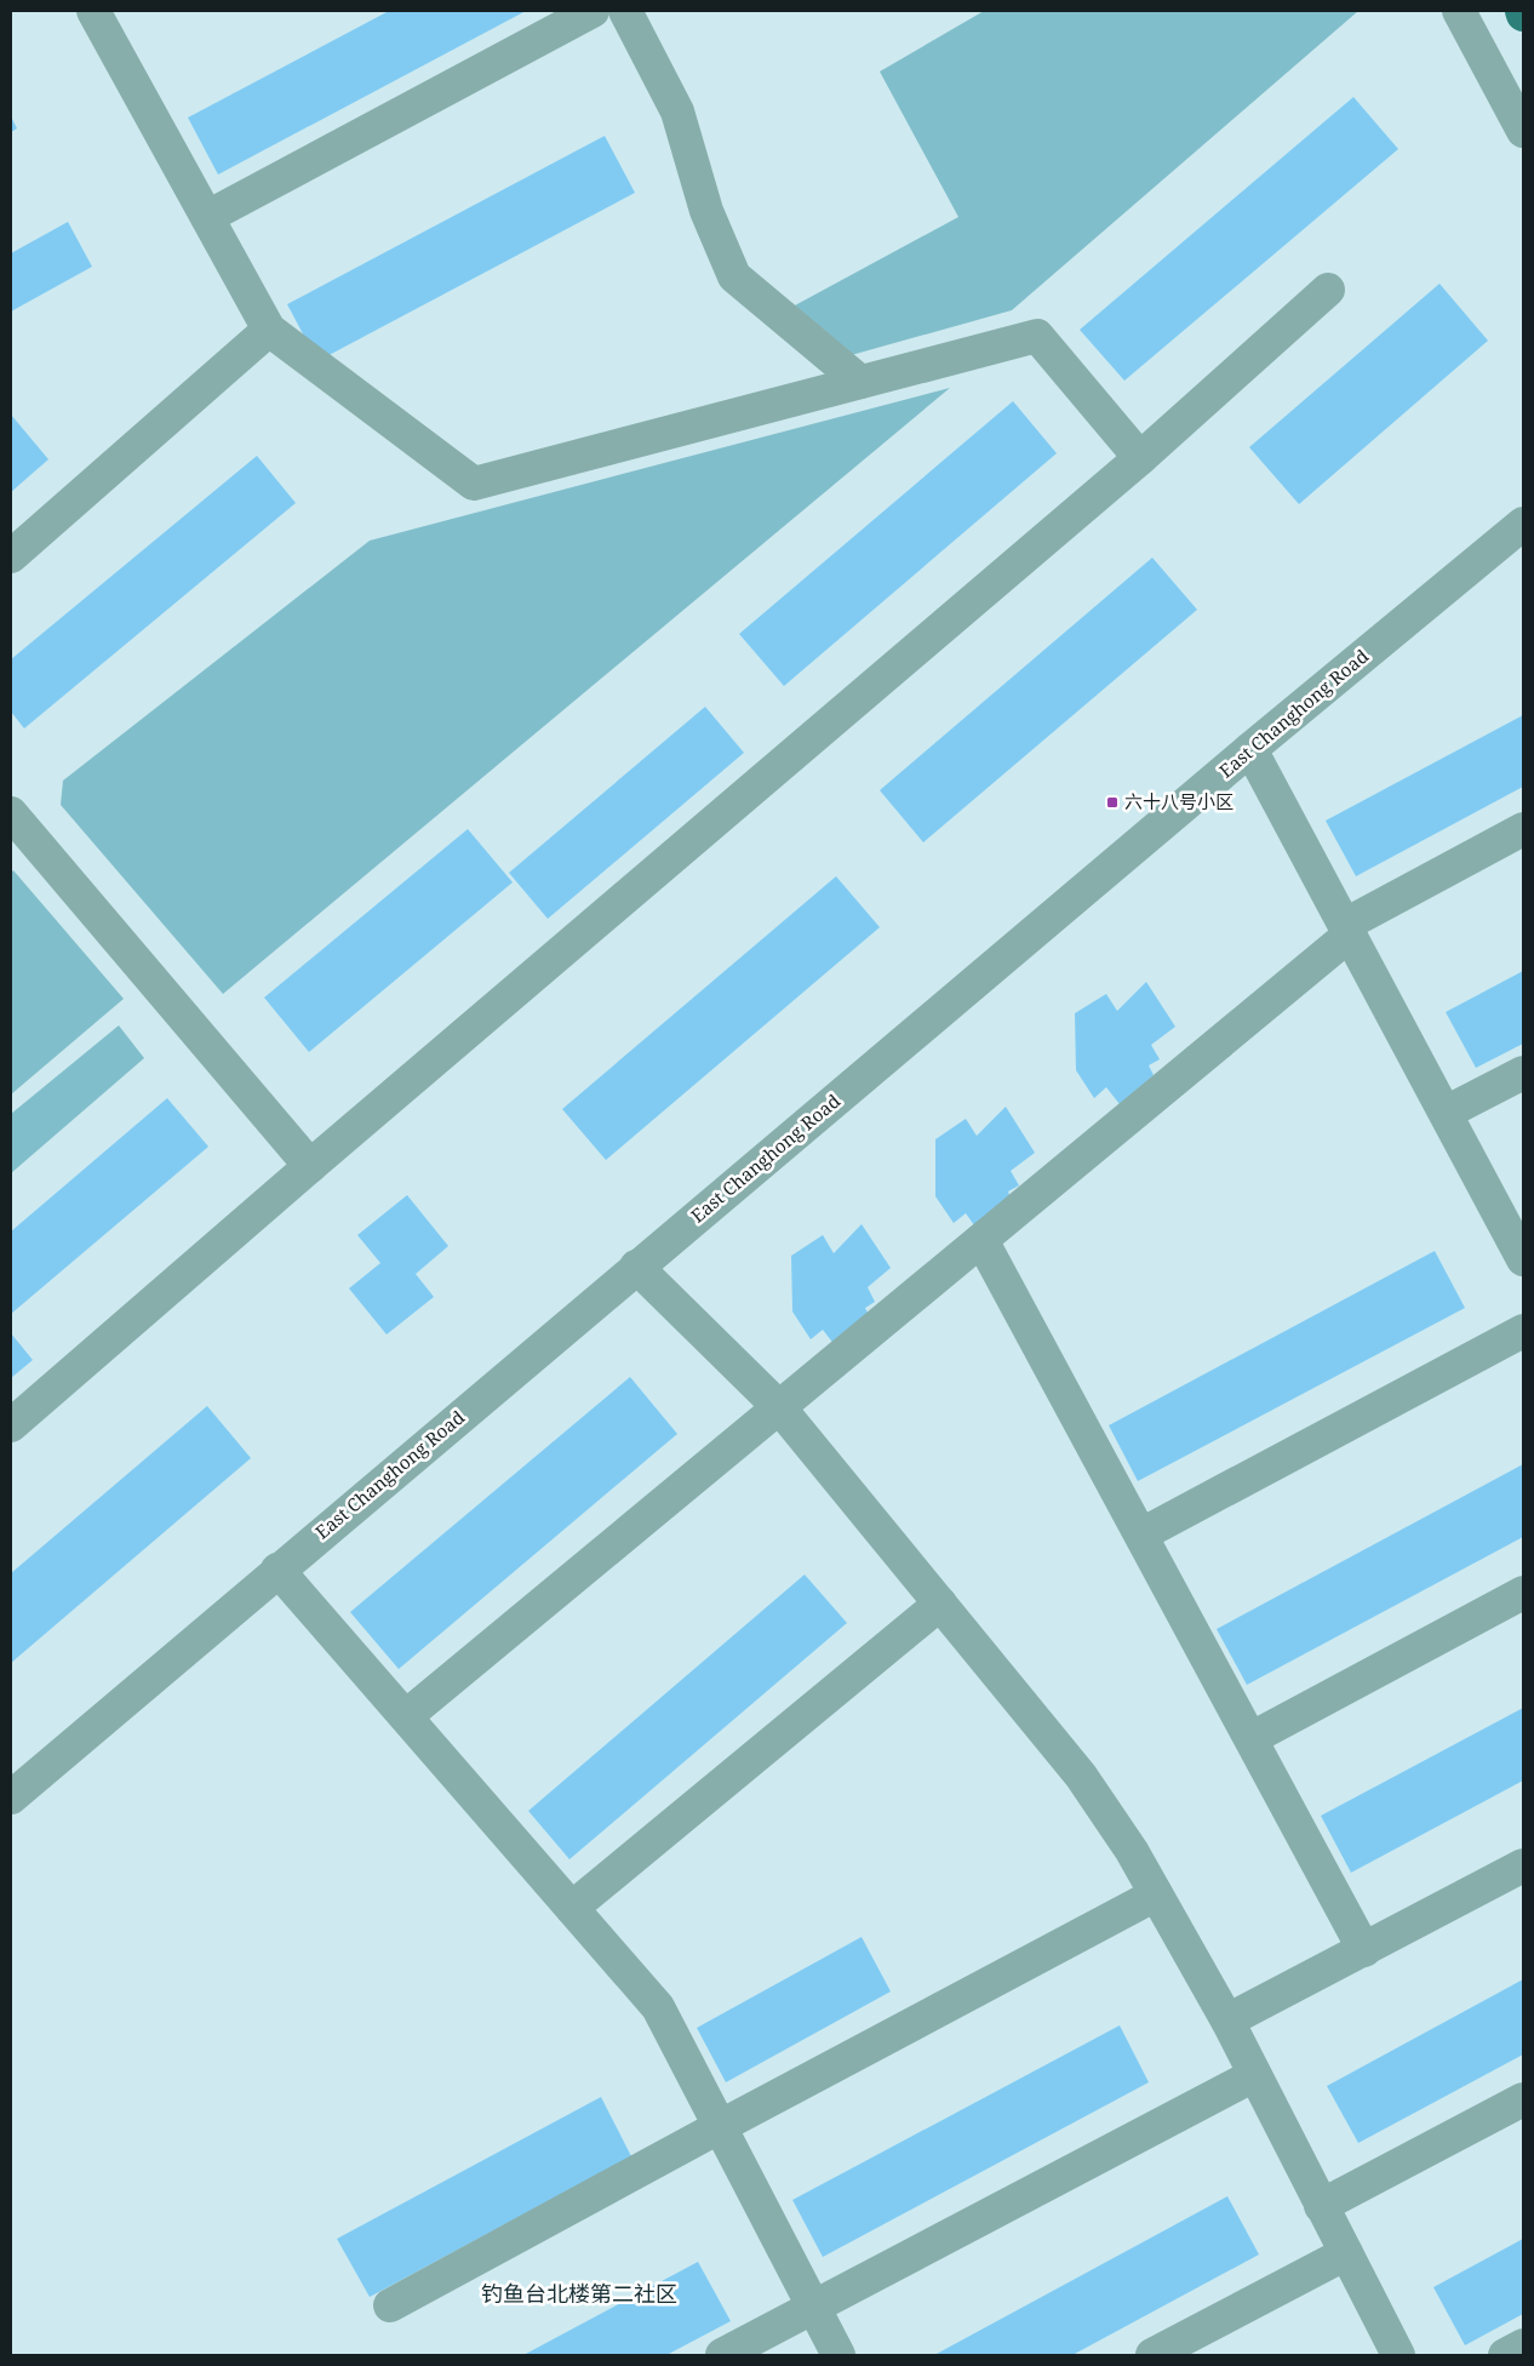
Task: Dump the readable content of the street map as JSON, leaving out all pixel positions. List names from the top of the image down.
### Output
{
  "streets": {
    "street": ["East Changhong Road"]
  },
  "districts": ["钓鱼台北楼第二社区"],
  "places": {
    "transit": ["六十八号小区"]
  }
}
